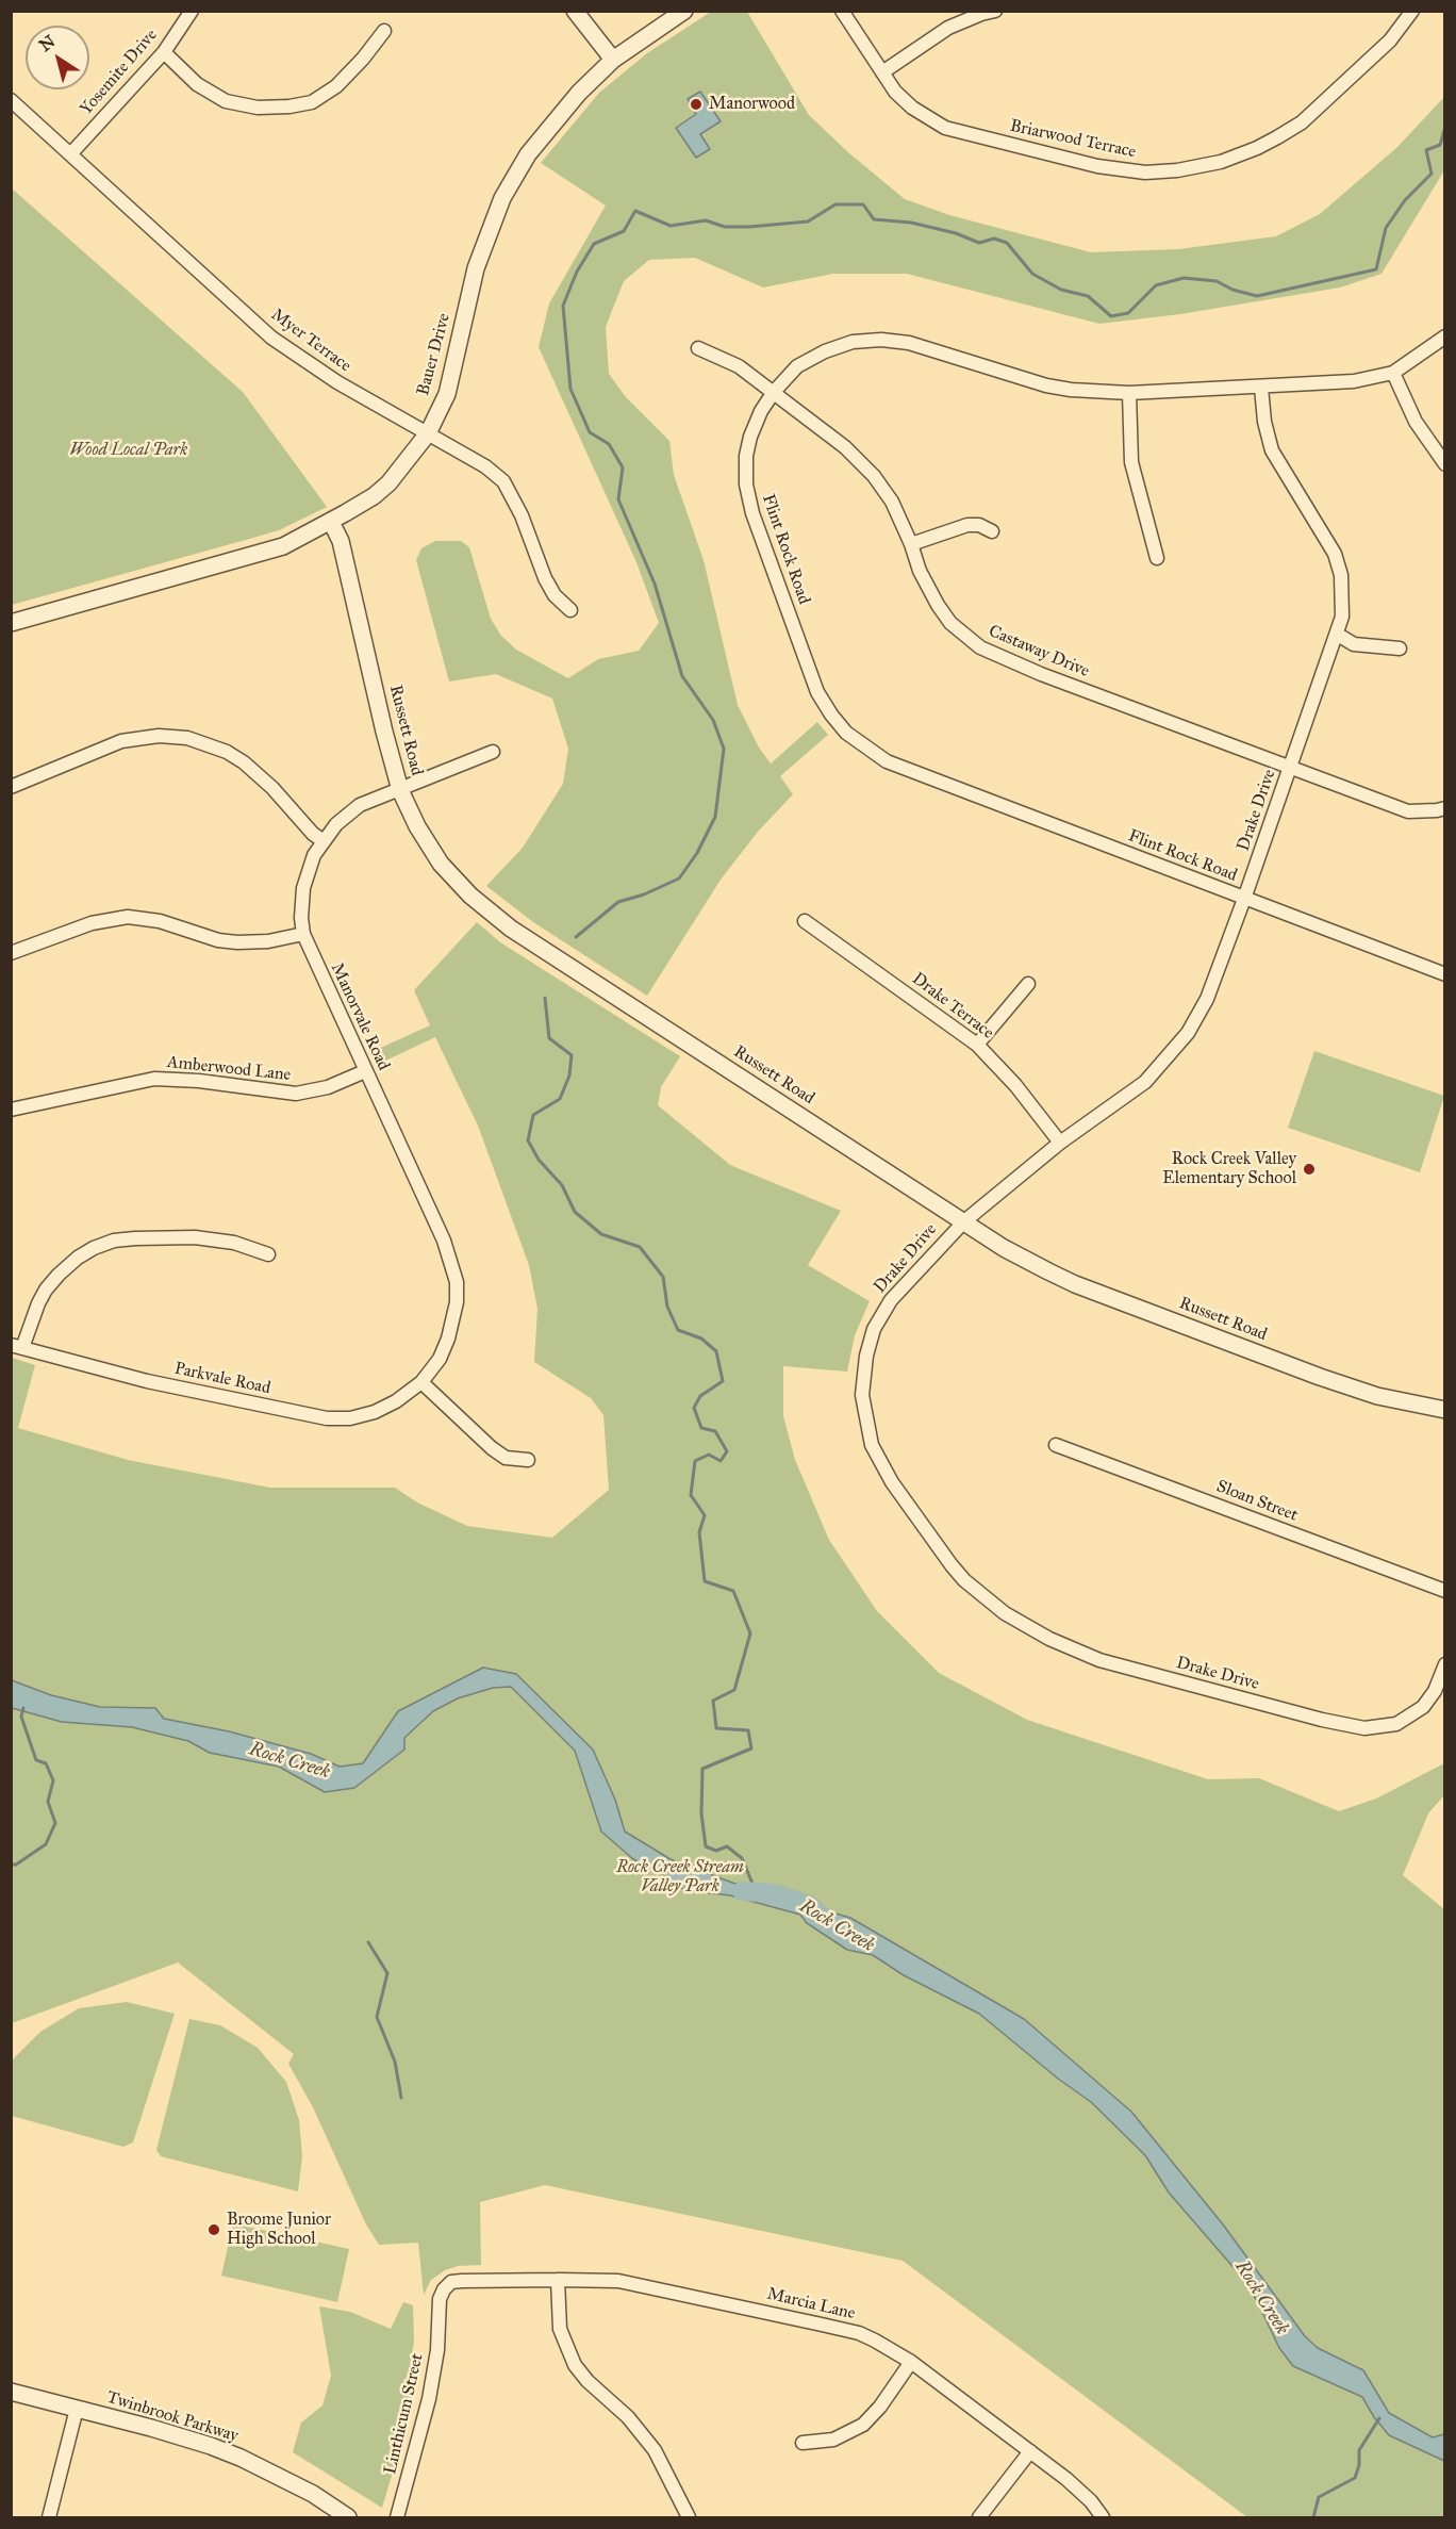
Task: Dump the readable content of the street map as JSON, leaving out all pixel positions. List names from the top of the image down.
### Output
{
  "streets": {
    "street": [
      "Yosemite Drive",
      "Briarwood Terrace",
      "Myer Terrace",
      "Bauer Drive",
      "Flint Rock Road",
      "Castaway Drive",
      "Russett Road",
      "Drake Drive",
      "Drake Terrace",
      "Manorvale Road",
      "Amberwood Lane",
      "Parkvale Road",
      "Sloan Street",
      "Marcia Lane",
      "Linthicum Street",
      "Twinbrook Parkway"
    ]
  },
  "crossings": [
    ["Yosemite Drive", "Myer Terrace"],
    ["Myer Terrace", "Bauer Drive"],
    ["Bauer Drive", "Russett Road"],
    ["Flint Rock Road", "Castaway Drive"],
    ["Flint Rock Road", "Drake Drive"],
    ["Castaway Drive", "Drake Drive"],
    ["Russett Road", "Drake Drive"],
    ["Russett Road", "Manorvale Road"],
    ["Drake Drive", "Drake Terrace"],
    ["Manorvale Road", "Amberwood Lane"],
    ["Manorvale Road", "Parkvale Road"],
    ["Marcia Lane", "Linthicum Street"]
  ],
  "water": ["Rock Creek"],
  "parks": ["Wood Local Park", "Rock Creek Stream Valley Park"],
  "places": ["Manorwood", "Rock Creek Valley Elementary School", "Broome Junior High School"],
  "north": "top left"
}
